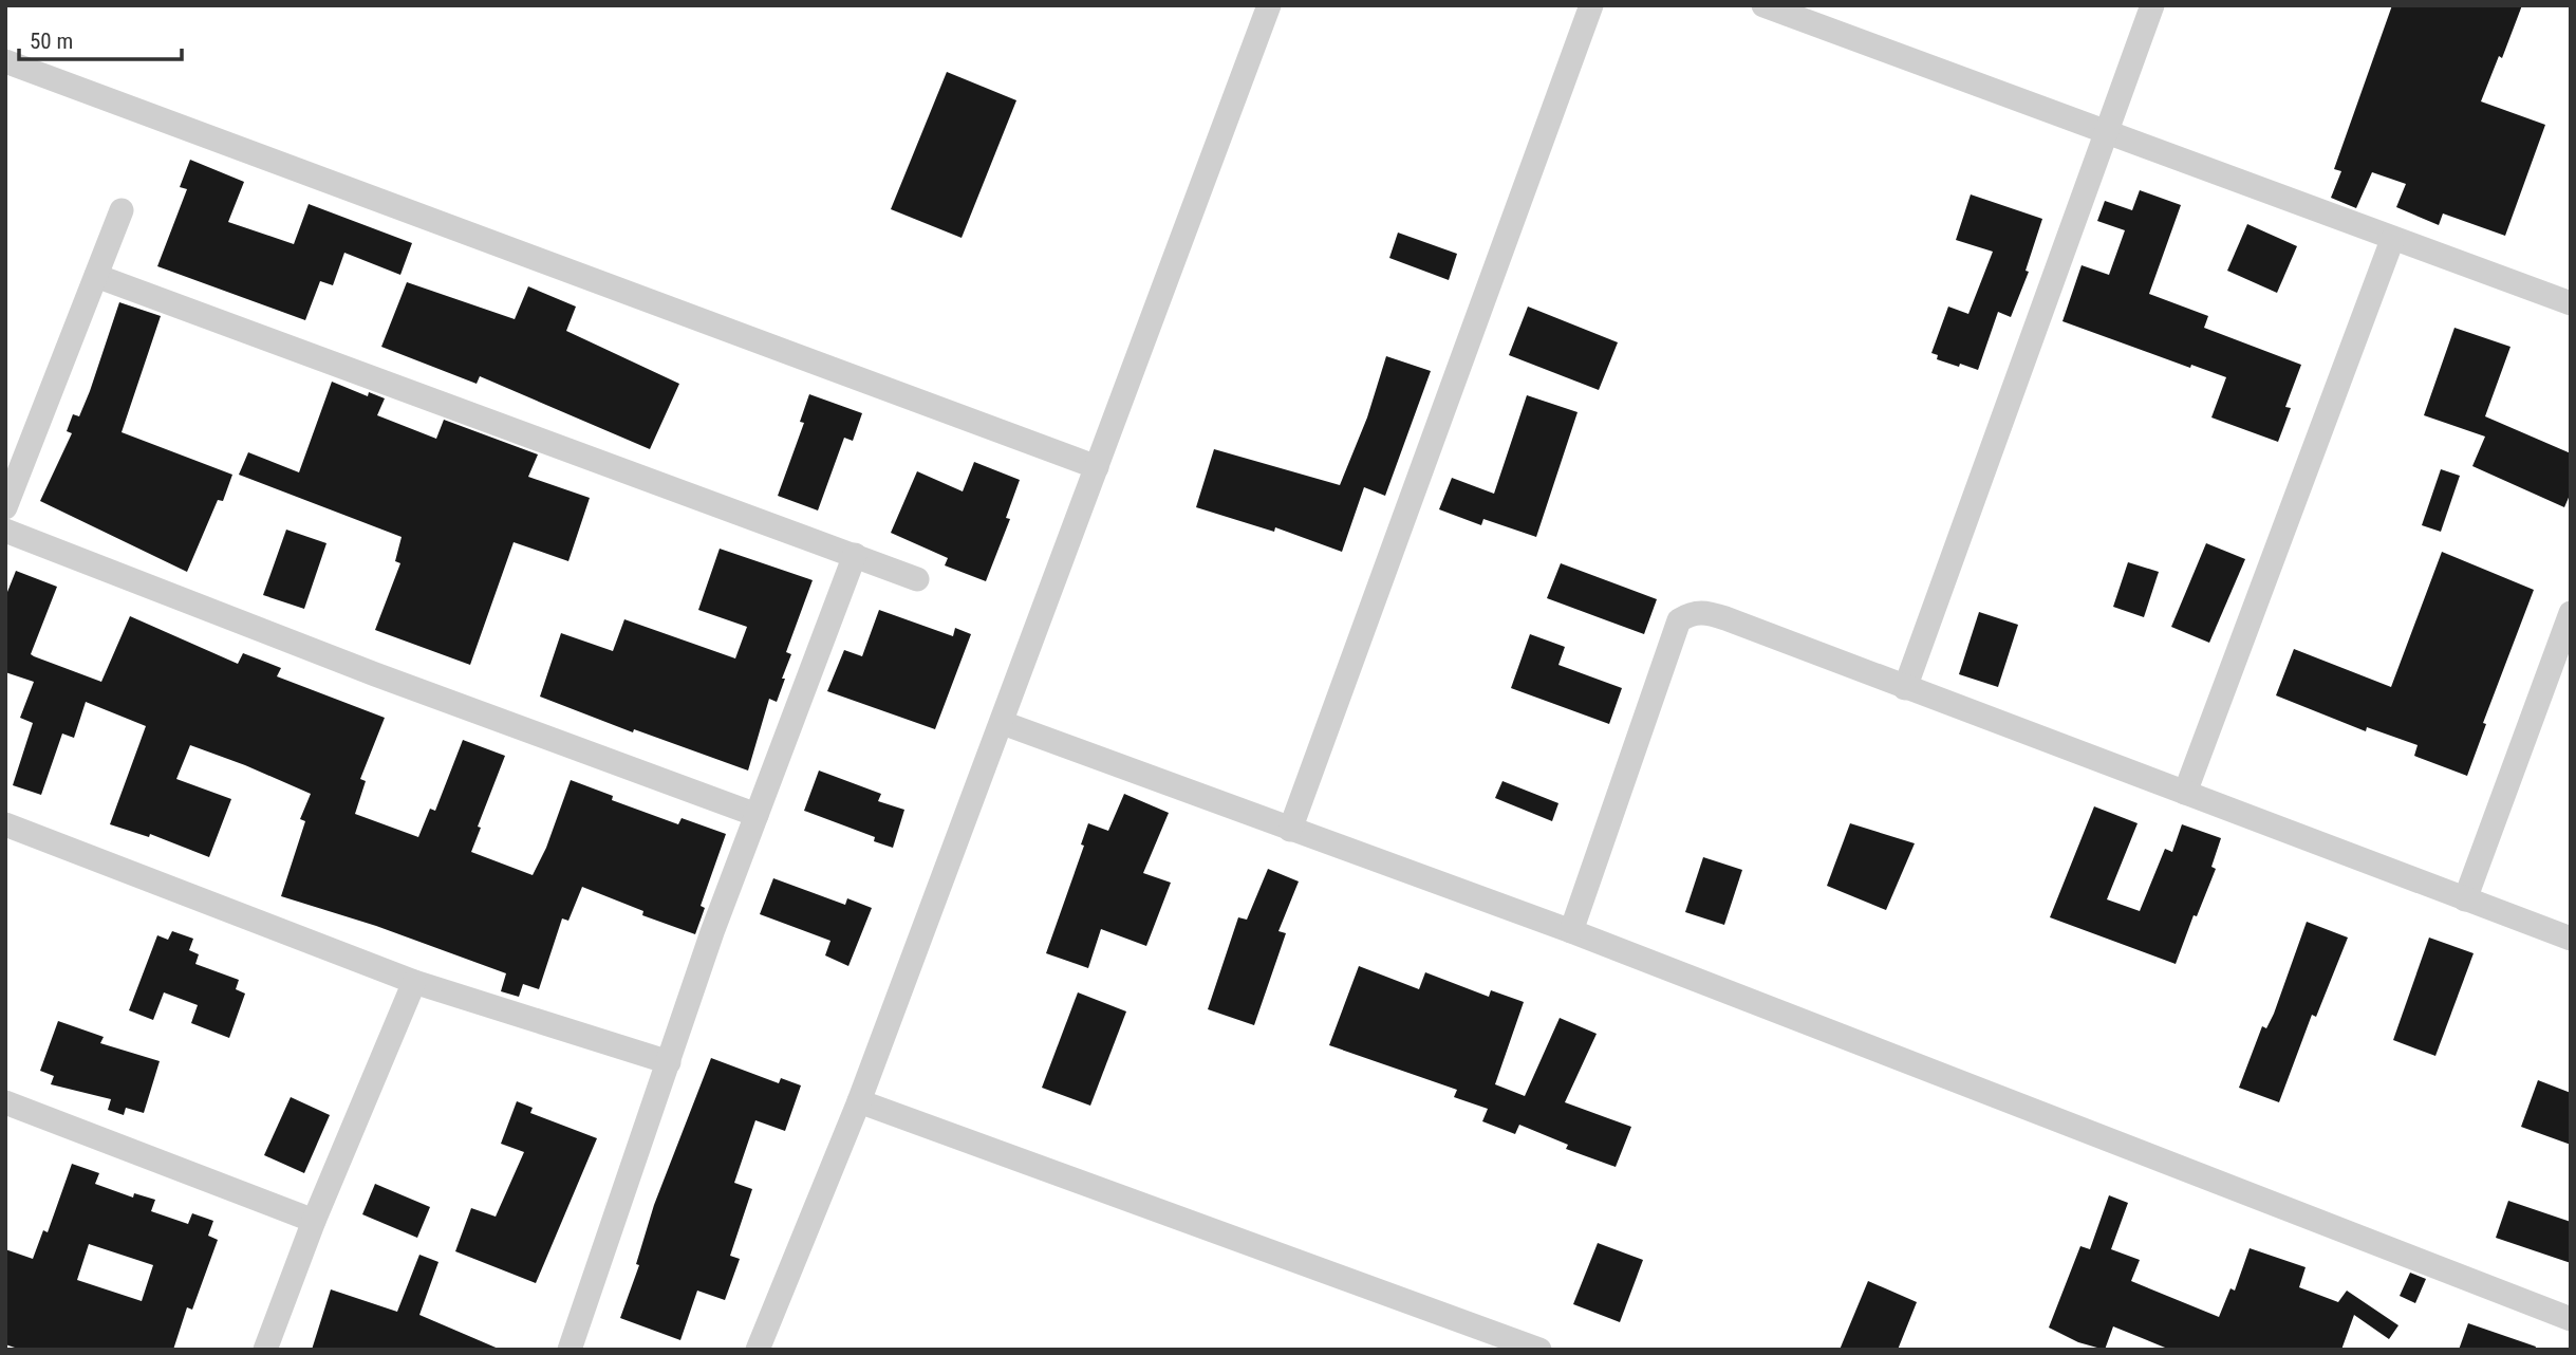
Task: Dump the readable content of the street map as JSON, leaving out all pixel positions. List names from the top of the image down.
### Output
{
  "scale_bar": "50 m"
}
